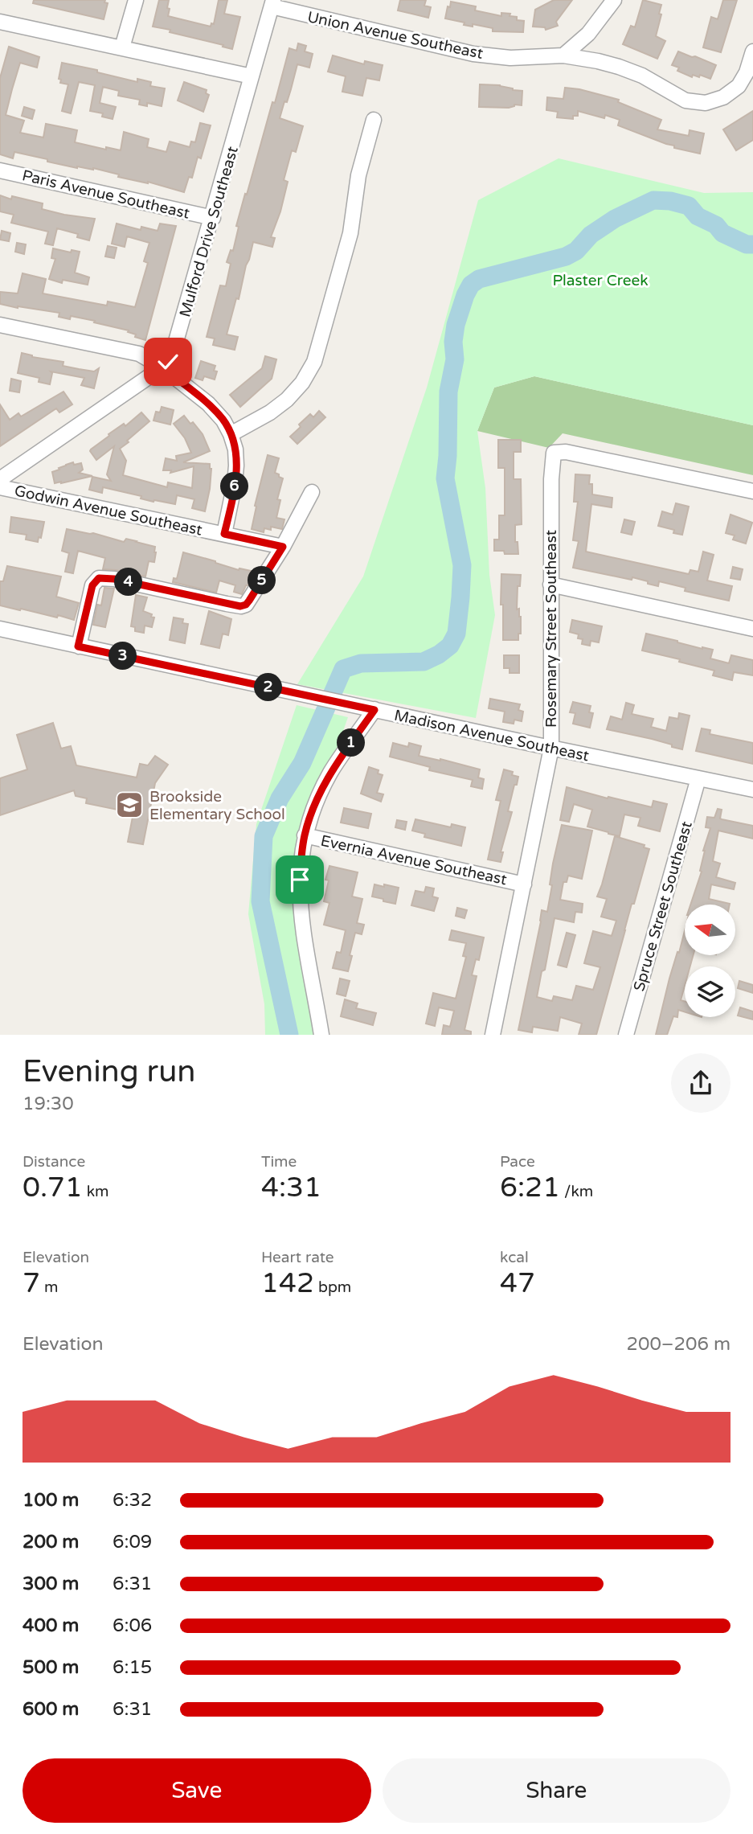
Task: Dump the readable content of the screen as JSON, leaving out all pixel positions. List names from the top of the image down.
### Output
{
  "streets": {
    "street": [
      "Union Avenue Southeast",
      "Paris Avenue Southeast",
      "Mulford Drive Southeast",
      "Godwin Avenue Southeast",
      "Rosemary Street Southeast",
      "Madison Avenue Southeast",
      "Evernia Avenue Southeast",
      "Spruce Street Southeast"
    ]
  },
  "crossings": [
    ["Union Avenue Southeast", "Mulford Drive Southeast"],
    ["Paris Avenue Southeast", "Mulford Drive Southeast"],
    ["Rosemary Street Southeast", "Madison Avenue Southeast"],
    ["Rosemary Street Southeast", "Evernia Avenue Southeast"],
    ["Madison Avenue Southeast", "Spruce Street Southeast"]
  ],
  "parks": ["Plaster Creek"],
  "places": {
    "school or university": ["Brookside Elementary School"]
  },
  "north": "left",
  "page": {
    "pins": [
      "6",
      "5",
      "4",
      "3",
      "2",
      "1"
    ],
    "heading": ["Evening run", "19:30"],
    "stats": [
      ["Distance", "0.71 km"],
      ["Time", "4:31"],
      ["Pace", "6:21 /km"],
      ["Elevation", "7 m"],
      ["Heart rate", "142 bpm"],
      ["kcal", "47"]
    ],
    "chart": ["Elevation", "200–206 m"],
    "list": [
      {
        "name": "100 m",
        "note": "6:32"
      },
      {
        "name": "200 m",
        "note": "6:09"
      },
      {
        "name": "300 m",
        "note": "6:31"
      },
      {
        "name": "400 m",
        "note": "6:06"
      },
      {
        "name": "500 m",
        "note": "6:15"
      },
      {
        "name": "600 m",
        "note": "6:31"
      }
    ],
    "buttons": ["Save", "Share"]
  }
}
